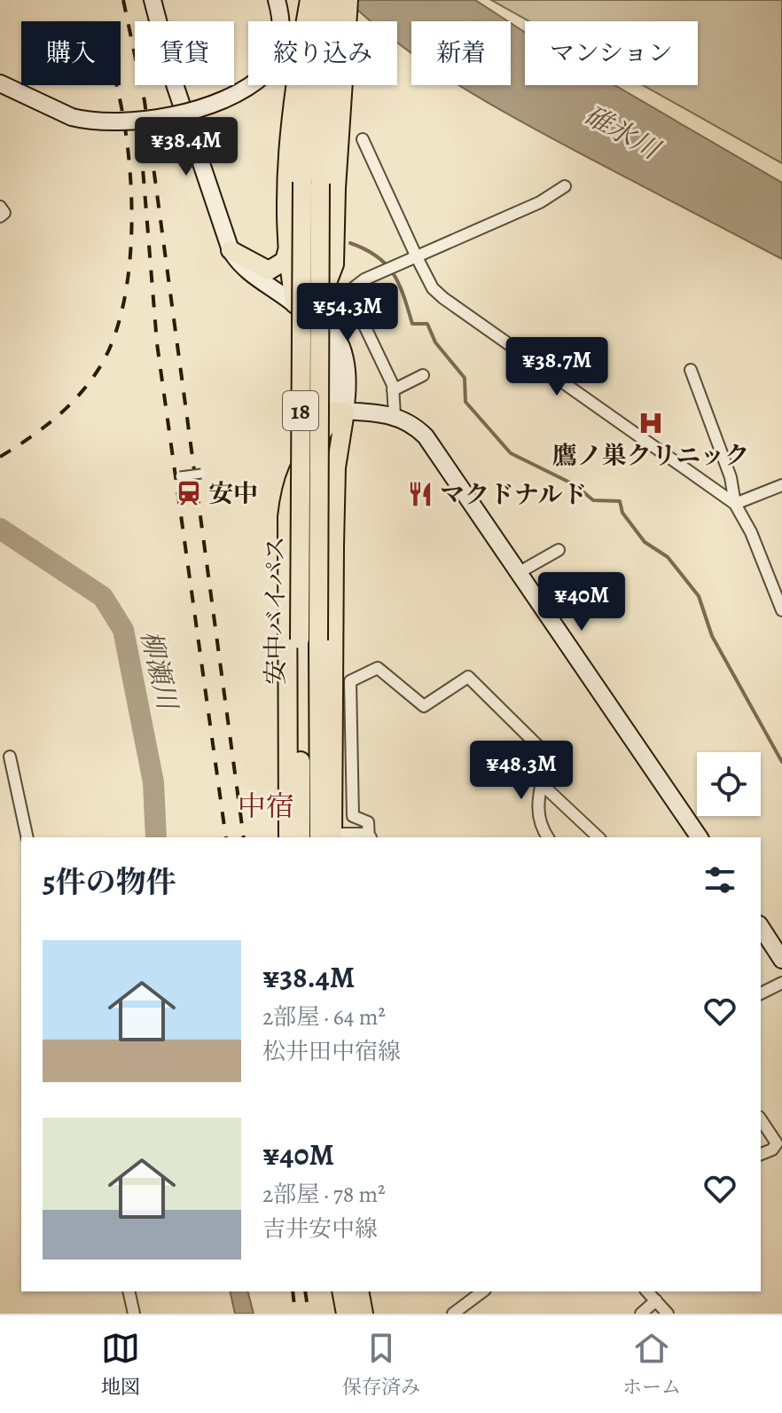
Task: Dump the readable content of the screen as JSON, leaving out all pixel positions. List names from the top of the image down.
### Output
{
  "streets": {
    "highway": ["18", "安中バイパス"]
  },
  "crossings": [
    ["18", "安中バイパス"]
  ],
  "districts": ["中宿"],
  "water": ["碓氷川", "柳瀬川"],
  "places": {
    "hospital": ["鷹ノ巣クリニック"],
    "station": ["安中"],
    "restaurant": ["マクドナルド"]
  },
  "page": {
    "chip": [
      "購入",
      "賃貸",
      "絞り込み",
      "新着",
      "マンション"
    ],
    "price": [
      "¥38.4M",
      "¥54.3M",
      "¥38.7M",
      "¥40M",
      "¥48.3M"
    ],
    "heading": "5件の物件",
    "list": [
      {
        "name": "¥38.4M",
        "note": "2部屋 · 64 m² · 松井田中宿線"
      },
      {
        "name": "¥40M",
        "note": "2部屋 · 78 m² · 吉井安中線"
      }
    ],
    "tabs": ["地図", "保存済み", "ホーム"]
  }
}
